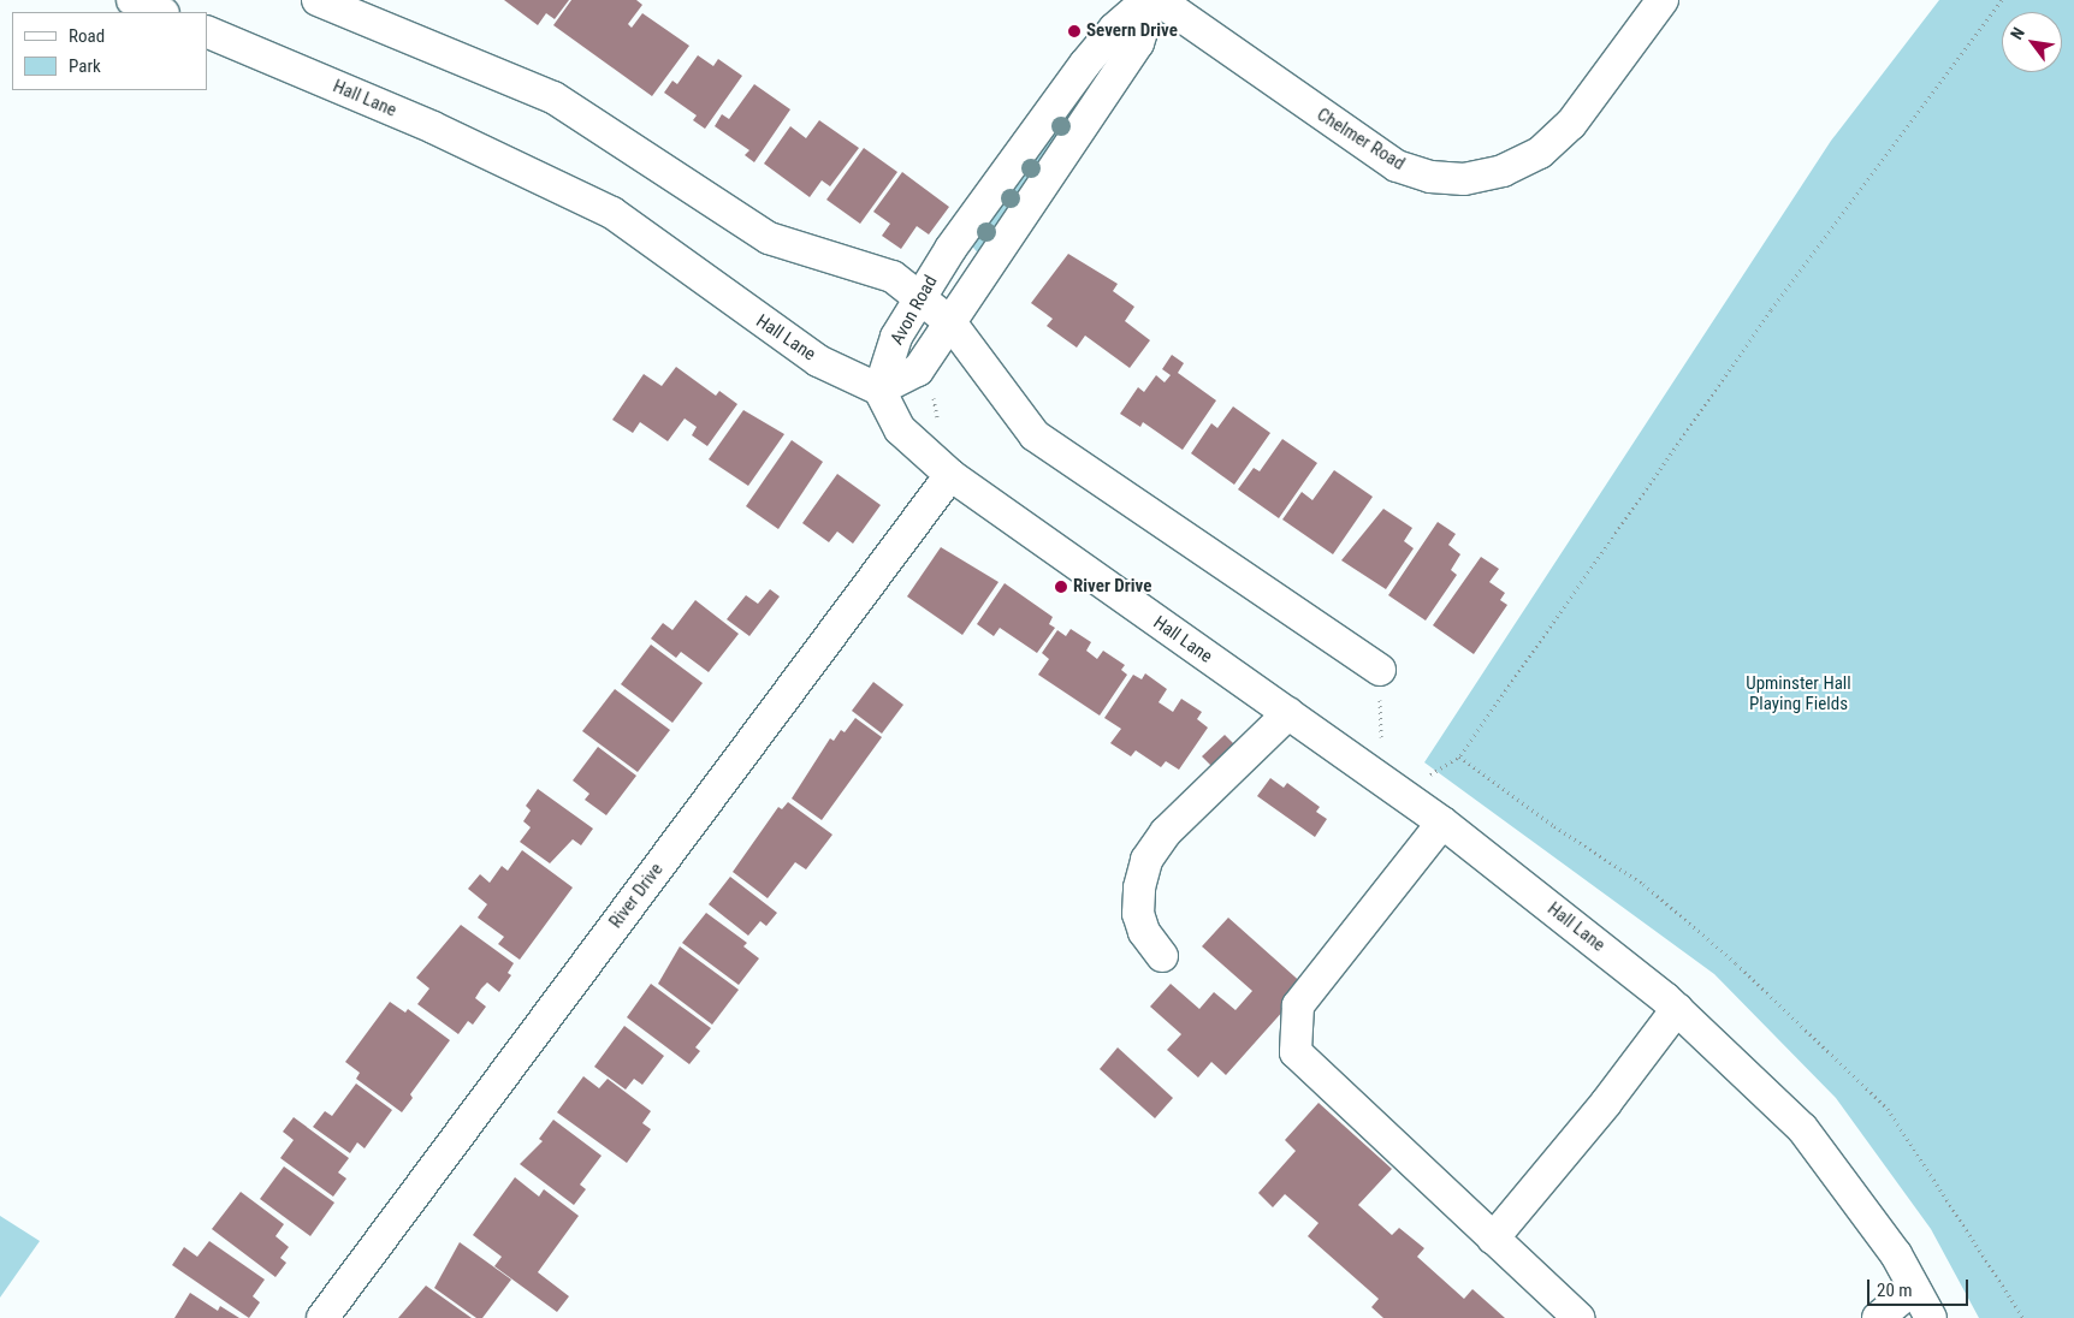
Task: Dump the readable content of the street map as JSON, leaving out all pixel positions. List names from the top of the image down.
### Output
{
  "streets": {
    "street": [
      "Hall Lane",
      "Chelmer Road",
      "Avon Road",
      "River Drive"
    ]
  },
  "crossings": [
    ["Hall Lane", "Avon Road"],
    ["Hall Lane", "River Drive"]
  ],
  "parks": ["Upminster Hall Playing Fields"],
  "places": ["Severn Drive", "River Drive"],
  "legend": ["Road", "Park"],
  "scale_bar": "20 m",
  "north": "top left"
}
